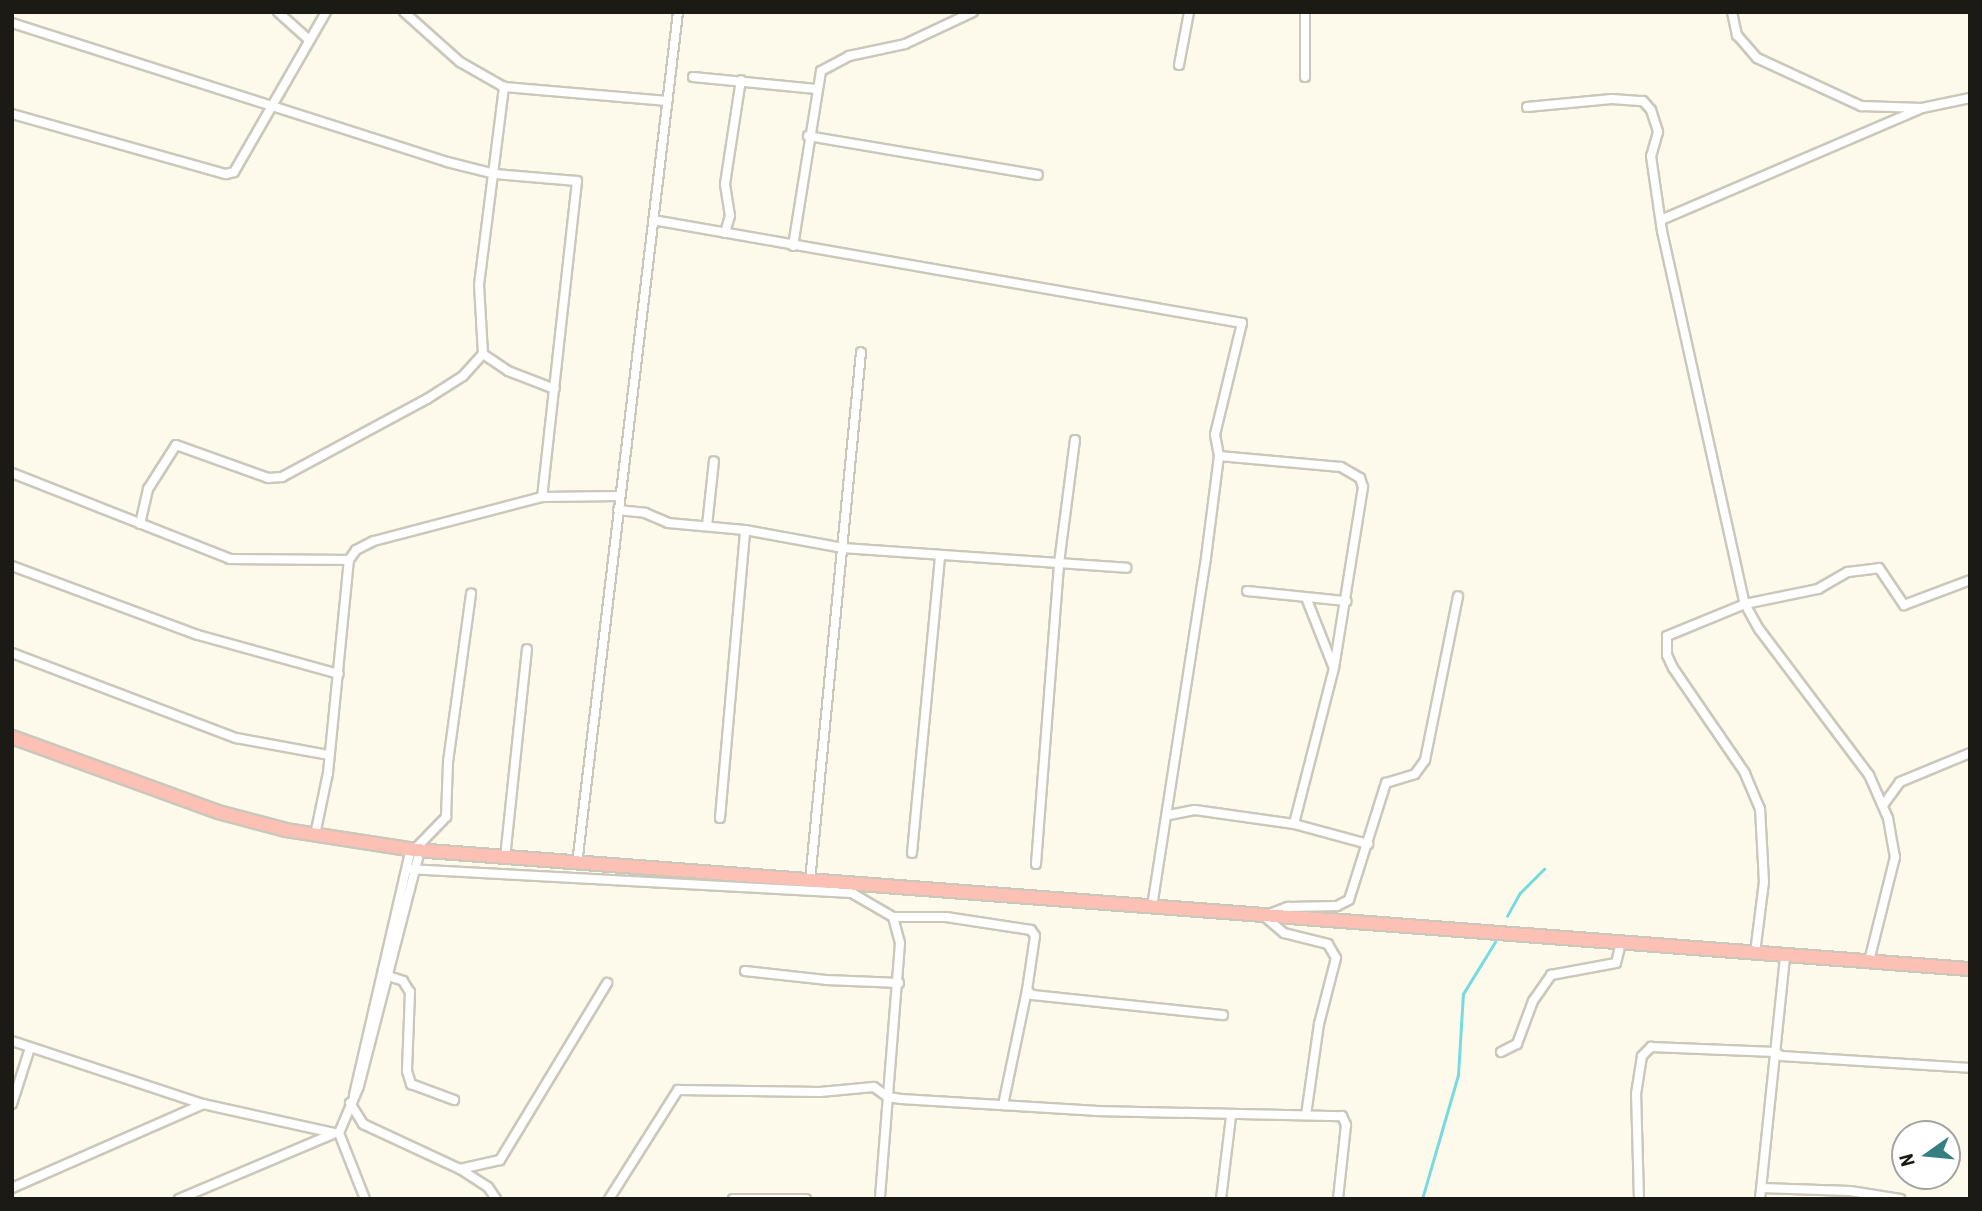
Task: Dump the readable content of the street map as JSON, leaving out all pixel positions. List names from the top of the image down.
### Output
{
  "north": "left"
}
